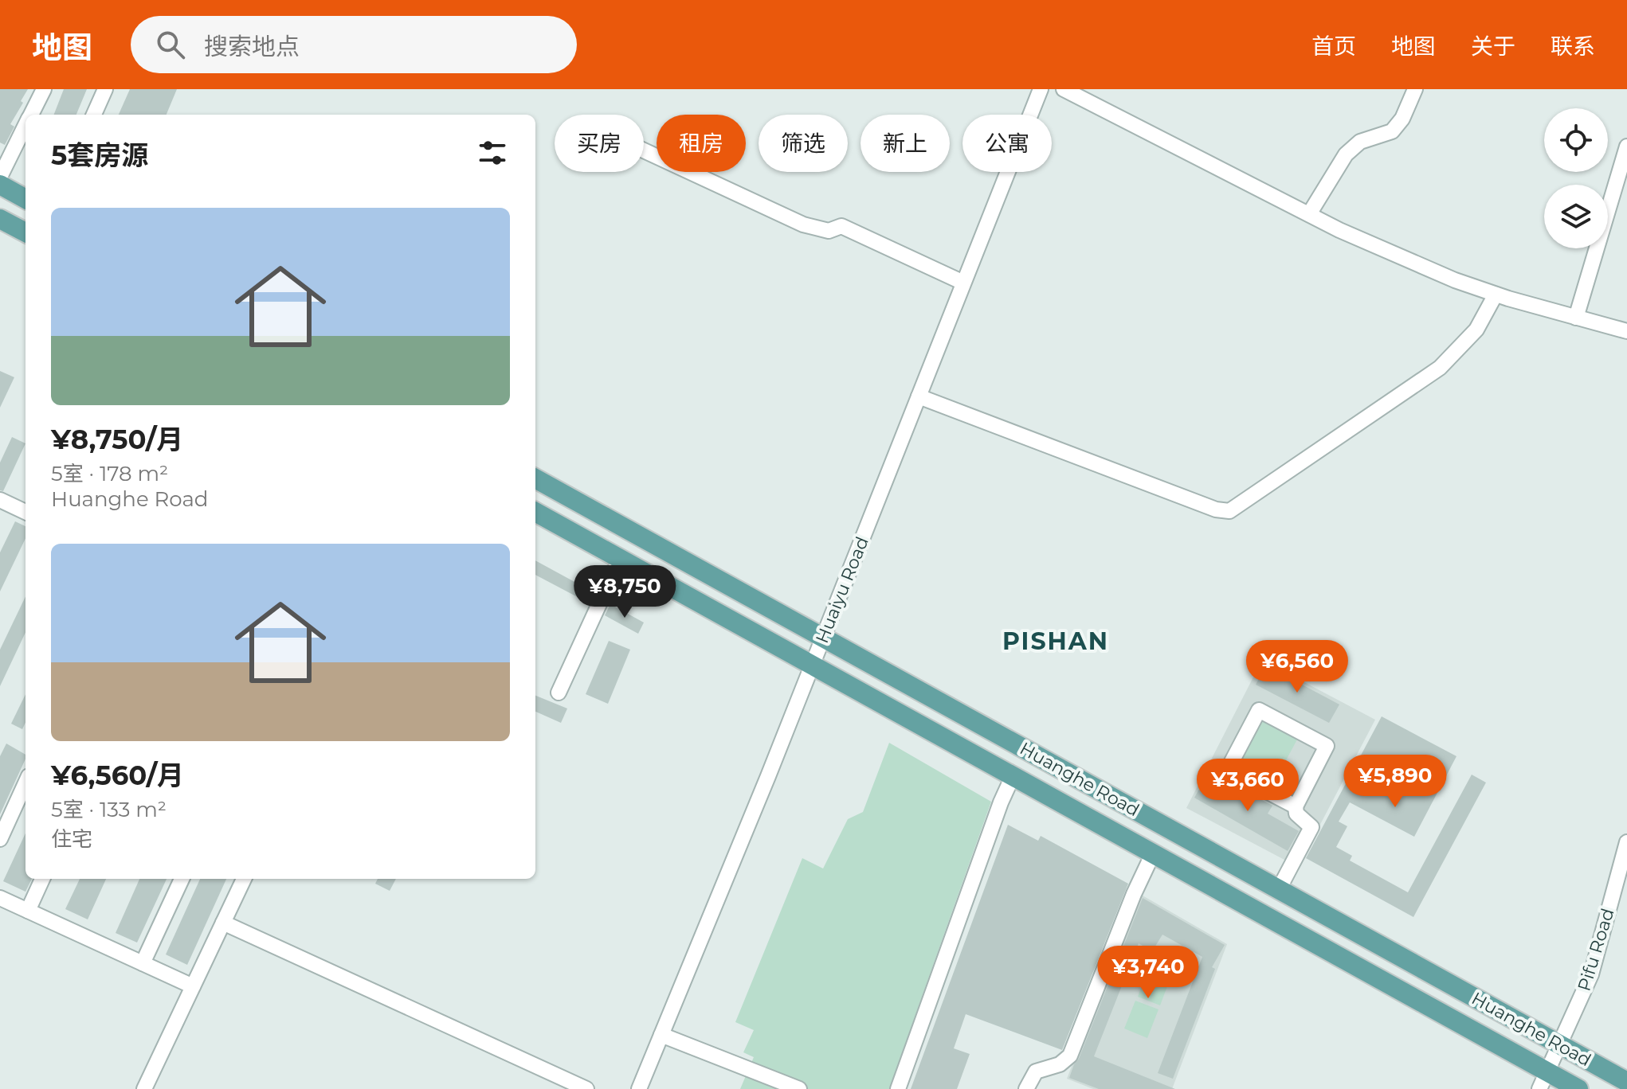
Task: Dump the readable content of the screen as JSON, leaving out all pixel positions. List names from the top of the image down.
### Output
{
  "streets": {
    "main road": ["Huanghe Road"],
    "street": ["Huaiyu Road", "Pifu Road"]
  },
  "crossings": [
    ["Huaiyu Road", "Huanghe Road"],
    ["Huanghe Road", "Pifu Road"]
  ],
  "districts": ["PISHAN"],
  "page": {
    "header": "地图",
    "search": "搜索地点",
    "nav": [
      "首页",
      "地图",
      "关于",
      "联系"
    ],
    "chip": [
      "买房",
      "租房",
      "筛选",
      "新上",
      "公寓"
    ],
    "heading": "5套房源",
    "list": [
      {
        "name": "¥8,750/月",
        "note": "5室 · 178 m² · Huanghe Road"
      },
      {
        "name": "¥6,560/月",
        "note": "5室 · 133 m² · 住宅"
      }
    ],
    "price": [
      "¥8,750",
      "¥6,560",
      "¥5,890",
      "¥3,660",
      "¥3,740"
    ]
  }
}
